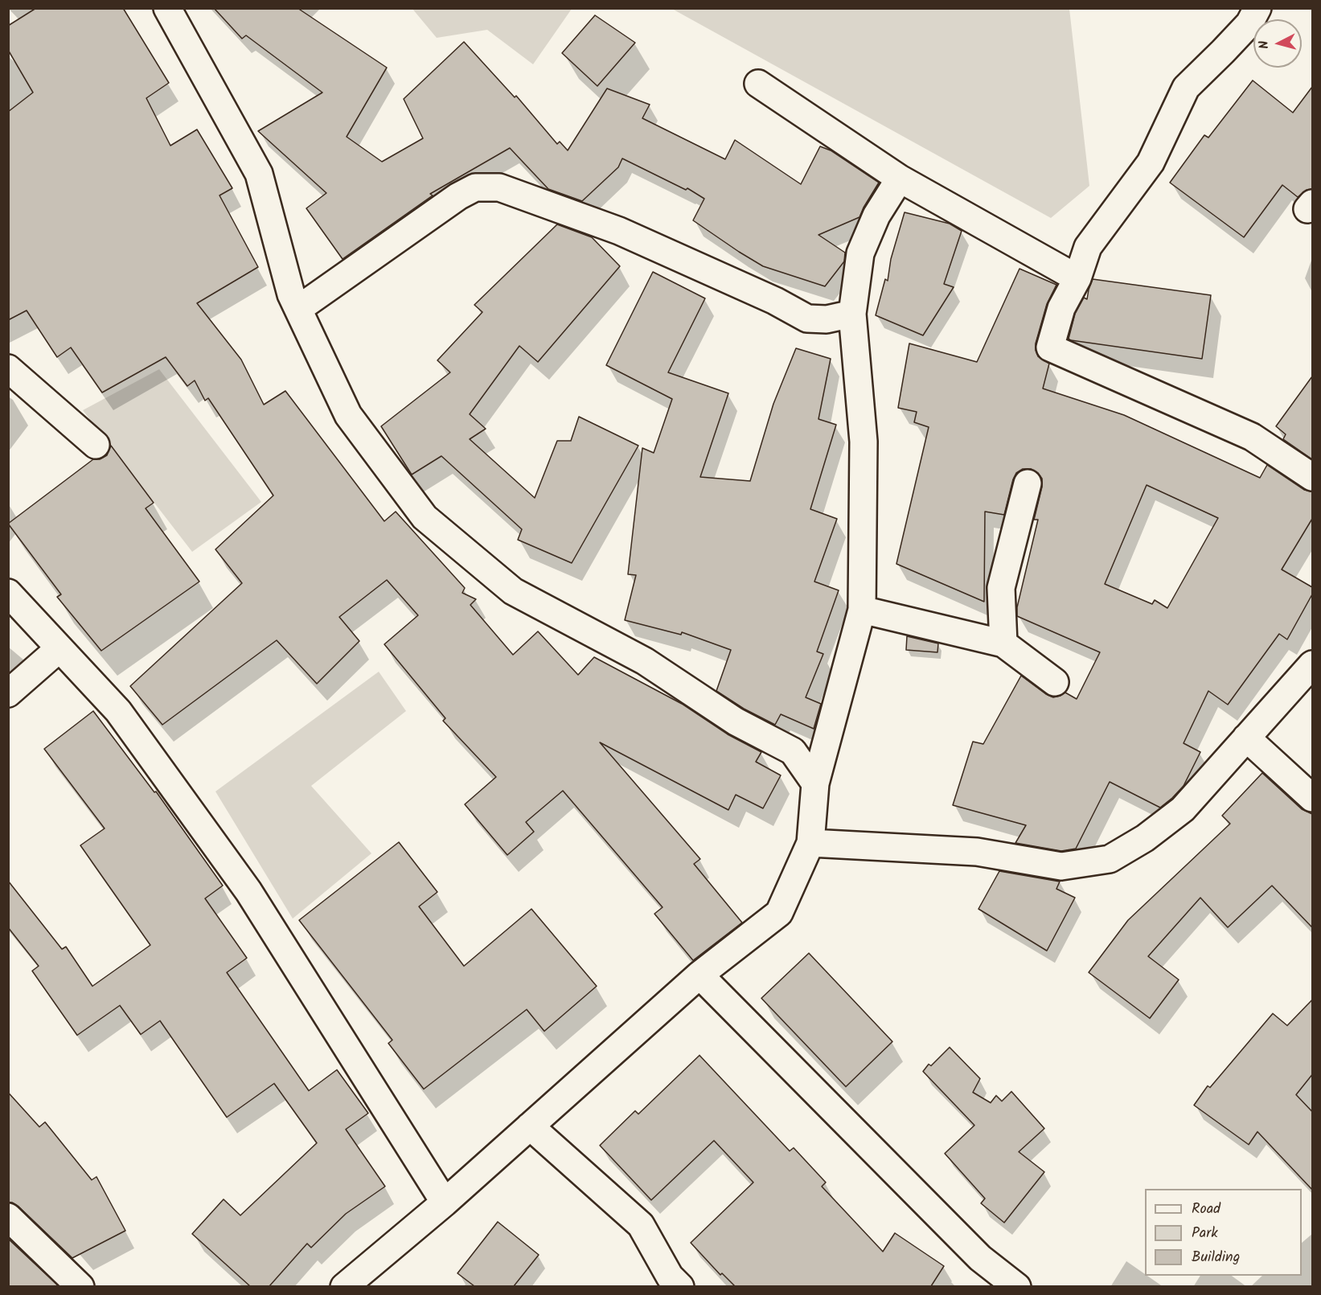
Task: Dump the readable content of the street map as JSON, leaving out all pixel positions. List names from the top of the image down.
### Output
{
  "legend": ["Road", "Park", "Building"],
  "north": "left"
}
